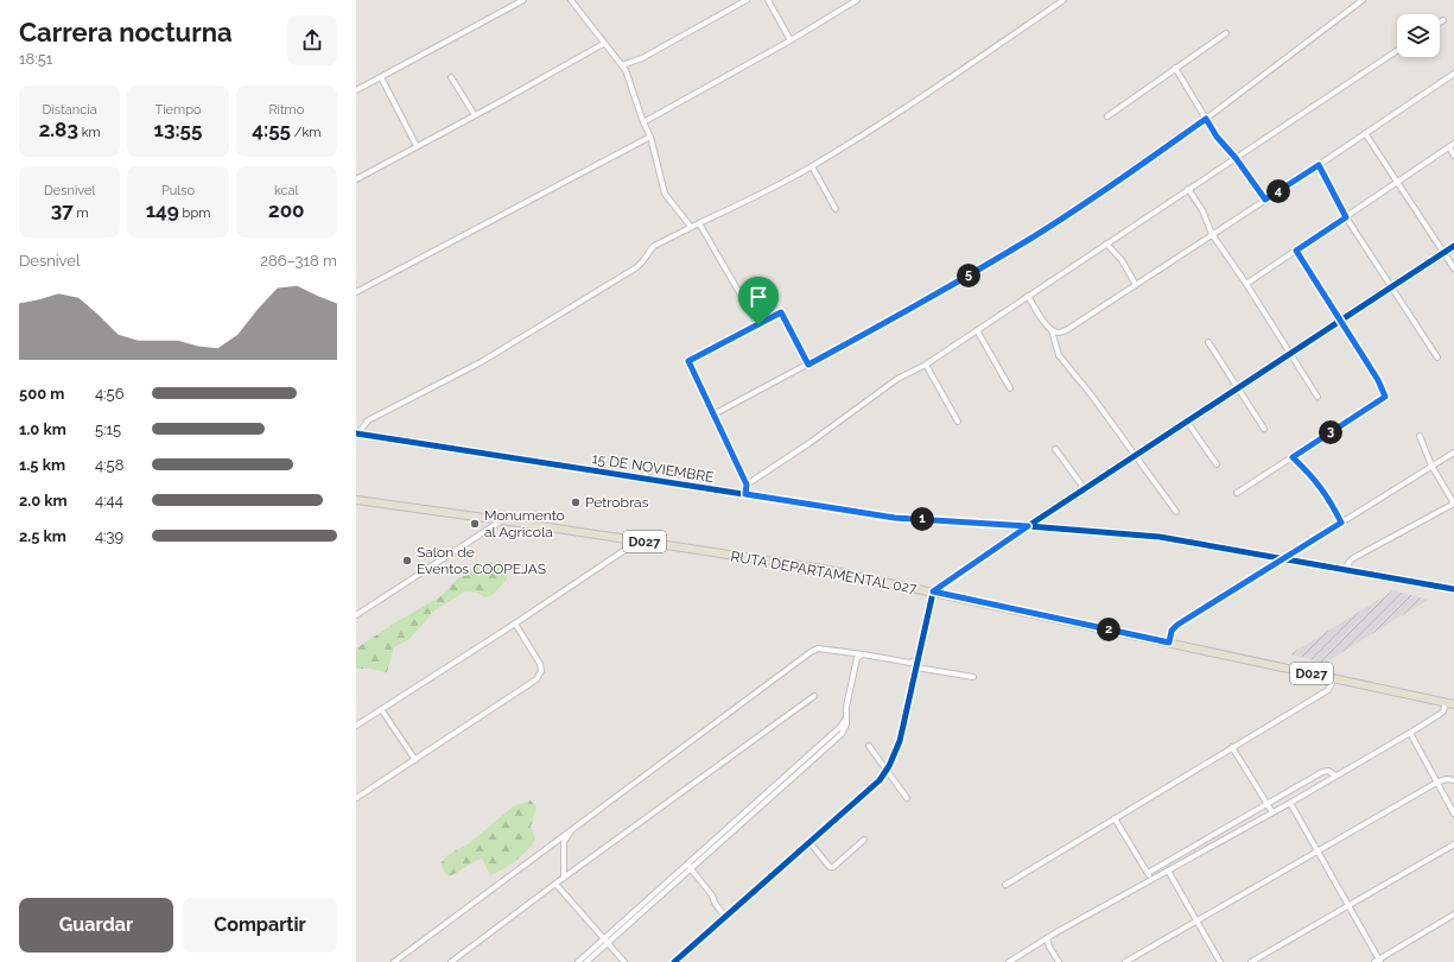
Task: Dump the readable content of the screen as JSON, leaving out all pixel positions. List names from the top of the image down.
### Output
{
  "streets": {
    "main road": ["D027", "RUTA DEPARTAMENTAL 027"],
    "street": ["15 DE NOVIEMBRE"]
  },
  "places": ["Petrobras", "Monumento al Agricola", "Salon de Eventos COOPEJAS"],
  "page": {
    "heading": ["Carrera nocturna", "18:51"],
    "stats": [
      ["Distancia", "2.83 km"],
      ["Tiempo", "13:55"],
      ["Ritmo", "4:55 /km"],
      ["Desnivel", "37 m"],
      ["Pulso", "149 bpm"],
      ["kcal", "200"]
    ],
    "pins": [
      "4",
      "5",
      "3",
      "1",
      "2"
    ],
    "chart": ["Desnivel", "286–318 m"],
    "list": [
      {
        "name": "500 m",
        "note": "4:56"
      },
      {
        "name": "1.0 km",
        "note": "5:15"
      },
      {
        "name": "1.5 km",
        "note": "4:58"
      },
      {
        "name": "2.0 km",
        "note": "4:44"
      },
      {
        "name": "2.5 km",
        "note": "4:39"
      }
    ],
    "buttons": ["Guardar", "Compartir"]
  }
}
